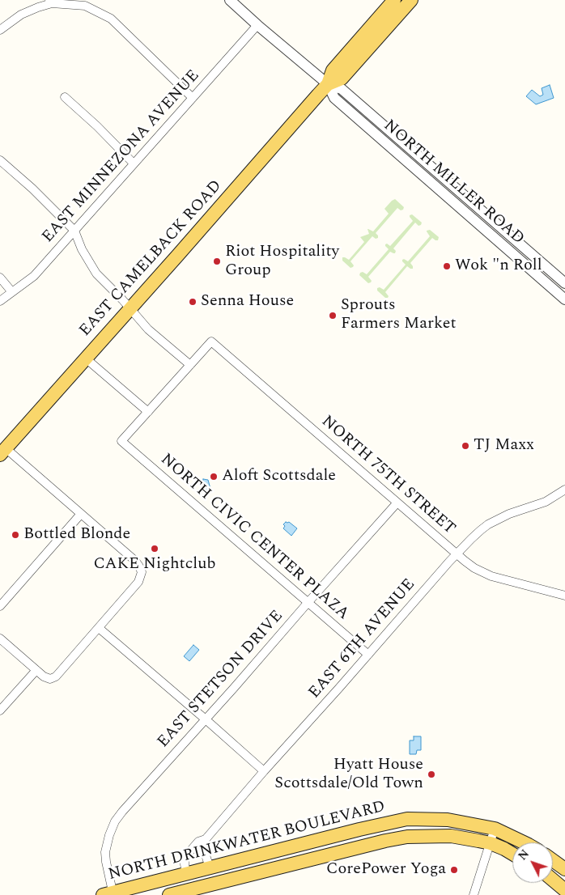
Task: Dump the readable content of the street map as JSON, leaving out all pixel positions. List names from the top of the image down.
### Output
{
  "streets": {
    "main road": ["EAST CAMELBACK ROAD", "NORTH DRINKWATER BOULEVARD"],
    "street": [
      "EAST MINNEZONA AVENUE",
      "NORTH MILLER ROAD",
      "NORTH 75TH STREET",
      "NORTH CIVIC CENTER PLAZA",
      "EAST 6TH AVENUE",
      "EAST STETSON DRIVE"
    ]
  },
  "crossings": [
    ["EAST MINNEZONA AVENUE", "NORTH MILLER ROAD"],
    ["NORTH MILLER ROAD", "EAST CAMELBACK ROAD"],
    ["NORTH 75TH STREET", "EAST 6TH AVENUE"],
    ["NORTH 75TH STREET", "EAST STETSON DRIVE"],
    ["NORTH CIVIC CENTER PLAZA", "EAST 6TH AVENUE"],
    ["NORTH CIVIC CENTER PLAZA", "EAST STETSON DRIVE"],
    ["EAST 6TH AVENUE", "NORTH DRINKWATER BOULEVARD"],
    ["EAST STETSON DRIVE", "NORTH DRINKWATER BOULEVARD"]
  ],
  "places": [
    "Riot Hospitality Group",
    "Wok \"n Roll",
    "Senna House",
    "Sprouts Farmers Market",
    "TJ Maxx",
    "Aloft Scottsdale",
    "Bottled Blonde",
    "CAKE Nightclub",
    "Hyatt House Scottsdale/Old Town",
    "CorePower Yoga"
  ],
  "north": "top left"
}
